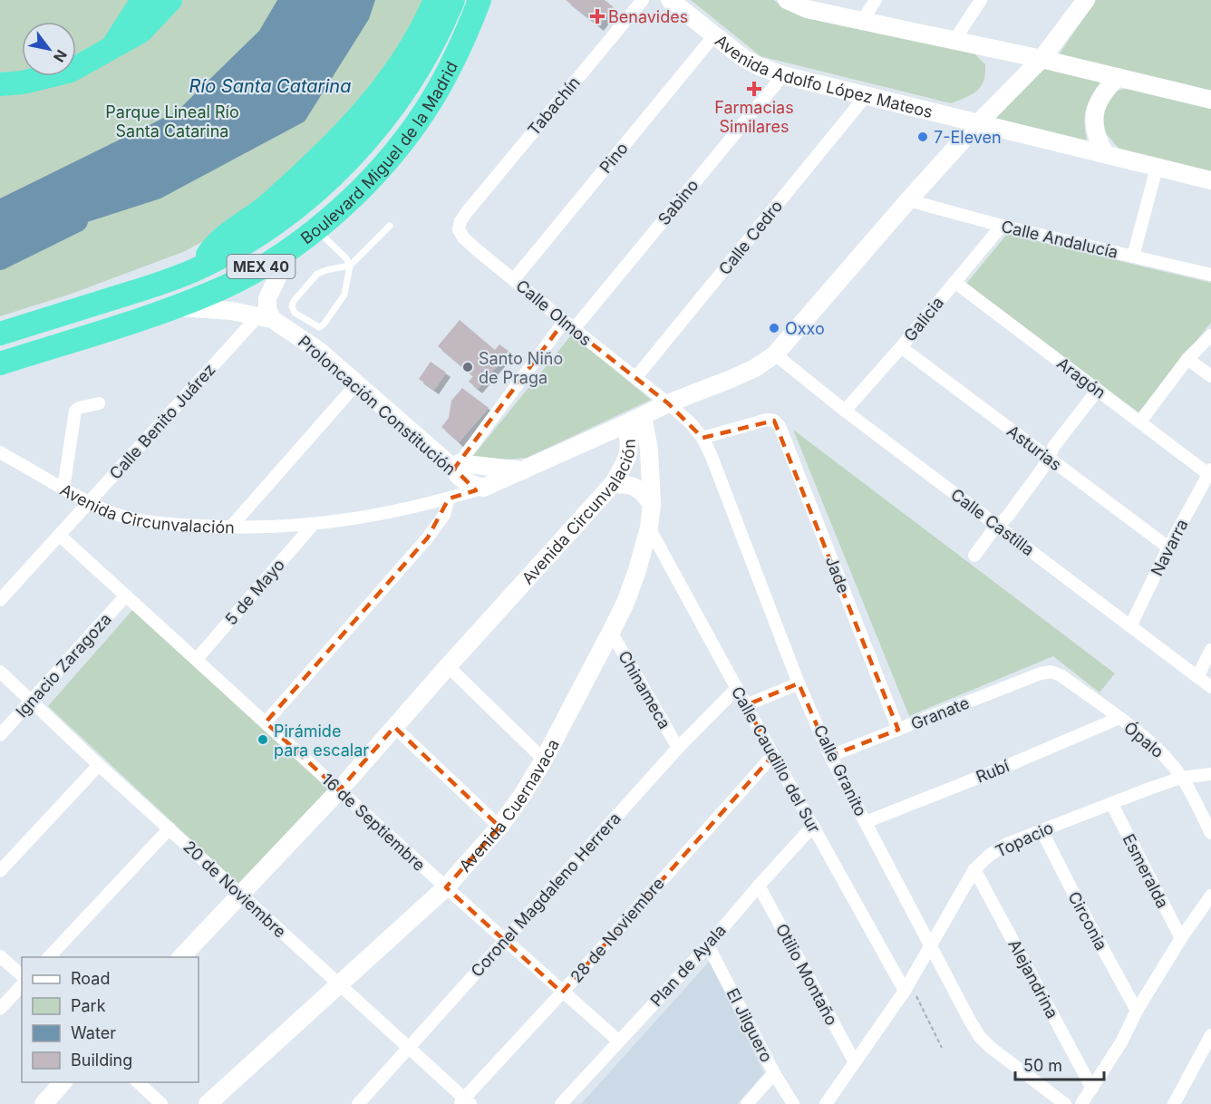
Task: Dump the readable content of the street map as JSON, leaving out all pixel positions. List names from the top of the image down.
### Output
{
  "streets": {
    "highway": ["Boulevard Miguel de la Madrid", "MEX 40"],
    "street": [
      "Avenida Adolfo López Mateos",
      "Tabachín",
      "Pino",
      "Sabino",
      "Calle Cedro",
      "Calle Andalucía",
      "Calle Olmos",
      "Galicia",
      "Aragón",
      "Proloncación Constitución",
      "Calle Benito Juárez",
      "Asturias",
      "Avenida Circunvalación",
      "Calle Castilla",
      "Navarra",
      "Jade",
      "5 de Mayo",
      "Ignacio Zaragoza",
      "Chinameca",
      "Granate",
      "Ópalo",
      "Calle Caudillo del Sur",
      "Calle Granito",
      "Rubí",
      "Avenida Cuernavaca",
      "16 de Septiembre",
      "Topacio",
      "Esmeralda",
      "20 de Noviembre",
      "Coronel Magdaleno Herrera",
      "Circonia",
      "28 de Noviembre",
      "Plan de Ayala",
      "Otilio Montaño",
      "Alejandrina",
      "El Jilguero"
    ]
  },
  "crossings": [
    ["Avenida Adolfo López Mateos", "Pino"],
    ["Avenida Adolfo López Mateos", "Sabino"],
    ["Avenida Adolfo López Mateos", "Calle Cedro"],
    ["Tabachín", "Calle Olmos"],
    ["Boulevard Miguel de la Madrid", "Proloncación Constitución"],
    ["Pino", "Calle Olmos"],
    ["Sabino", "Calle Olmos"],
    ["Sabino", "Proloncación Constitución"],
    ["Calle Cedro", "Calle Olmos"],
    ["Calle Andalucía", "Galicia"],
    ["Calle Olmos", "Calle Granito"],
    ["Galicia", "Aragón"],
    ["Galicia", "Asturias"],
    ["Galicia", "Calle Castilla"],
    ["Aragón", "Navarra"],
    ["Proloncación Constitución", "Calle Benito Juárez"],
    ["Proloncación Constitución", "Avenida Circunvalación"],
    ["Calle Benito Juárez", "Avenida Circunvalación"],
    ["Calle Benito Juárez", "16 de Septiembre"],
    ["Asturias", "Navarra"],
    ["Avenida Circunvalación", "5 de Mayo"],
    ["Avenida Circunvalación", "16 de Septiembre"],
    ["Avenida Circunvalación", "20 de Noviembre"],
    ["Calle Castilla", "Navarra"],
    ["Jade", "Granate"],
    ["Jade", "Calle Granito"],
    ["5 de Mayo", "16 de Septiembre"],
    ["Ignacio Zaragoza", "16 de Septiembre"],
    ["Ignacio Zaragoza", "20 de Noviembre"],
    ["Chinameca", "Avenida Cuernavaca"],
    ["Chinameca", "Coronel Magdaleno Herrera"],
    ["Granate", "Ópalo"],
    ["Granate", "Calle Granito"],
    ["Ópalo", "Rubí"],
    ["Ópalo", "Topacio"],
    ["Calle Caudillo del Sur", "Avenida Cuernavaca"],
    ["Calle Caudillo del Sur", "Topacio"],
    ["Calle Caudillo del Sur", "Coronel Magdaleno Herrera"],
    ["Calle Caudillo del Sur", "28 de Noviembre"],
    ["Calle Caudillo del Sur", "Plan de Ayala"],
    ["Calle Granito", "Rubí"],
    ["Calle Granito", "Topacio"],
    ["Avenida Cuernavaca", "16 de Septiembre"],
    ["Avenida Cuernavaca", "20 de Noviembre"],
    ["16 de Septiembre", "Coronel Magdaleno Herrera"],
    ["16 de Septiembre", "28 de Noviembre"],
    ["16 de Septiembre", "Plan de Ayala"],
    ["Topacio", "Esmeralda"],
    ["Topacio", "Circonia"],
    ["Topacio", "Otilio Montaño"],
    ["Topacio", "Alejandrina"],
    ["20 de Noviembre", "Coronel Magdaleno Herrera"],
    ["20 de Noviembre", "28 de Noviembre"],
    ["Plan de Ayala", "Otilio Montaño"],
    ["Plan de Ayala", "El Jilguero"]
  ],
  "water": ["Río Santa Catarina"],
  "parks": ["Parque Lineal Río Santa Catarina"],
  "places": {
    "health": ["Benavides", "Farmacias Similares"],
    "other": [
      "7-Eleven",
      "Oxxo",
      "Santo Niño de Praga",
      "Pirámide para escalar"
    ]
  },
  "legend": [
    "Road",
    "Park",
    "Water",
    "Building"
  ],
  "scale_bar": "50 m",
  "north": "bottom right"
}
